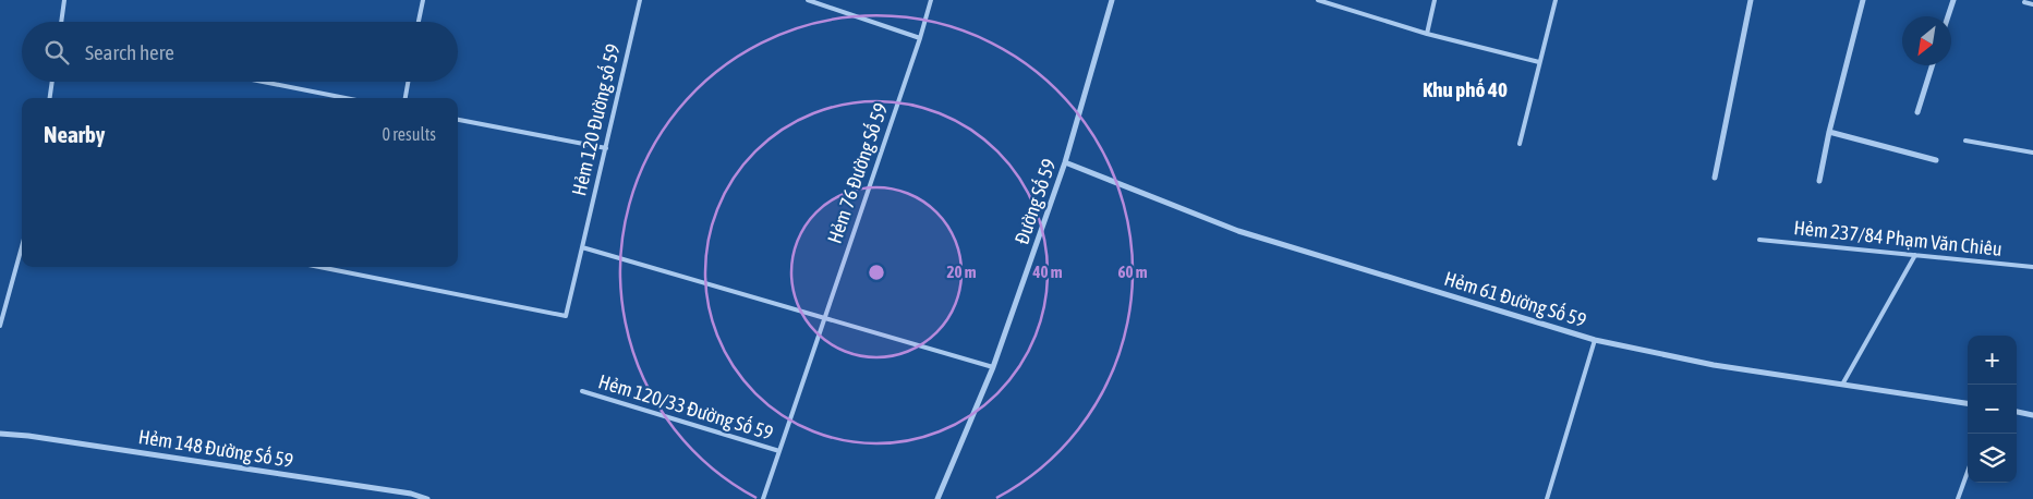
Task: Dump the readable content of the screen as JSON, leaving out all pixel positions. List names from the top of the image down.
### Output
{
  "streets": {
    "street": ["Đường Số 59", "Hẻm 61 Đường Số 59", "Hẻm 148 Đường Số 59"],
    "lane": [
      "Hẻm 120 Đường số 59",
      "Hẻm 76 Đường Số 59",
      "Hẻm 237/84 Phạm Văn Chiêu",
      "Hẻm 120/33 Đường Số 59"
    ]
  },
  "crossings": [
    ["Đường Số 59", "Hẻm 61 Đường Số 59"]
  ],
  "districts": ["Khu phố 40"],
  "north": "bottom left",
  "page": {
    "search": "Search here",
    "heading": ["Nearby", "0 results"],
    "map_buttons": ["+", "−"]
  },
  "rings": ["20 m", "40 m", "60 m"]
}
